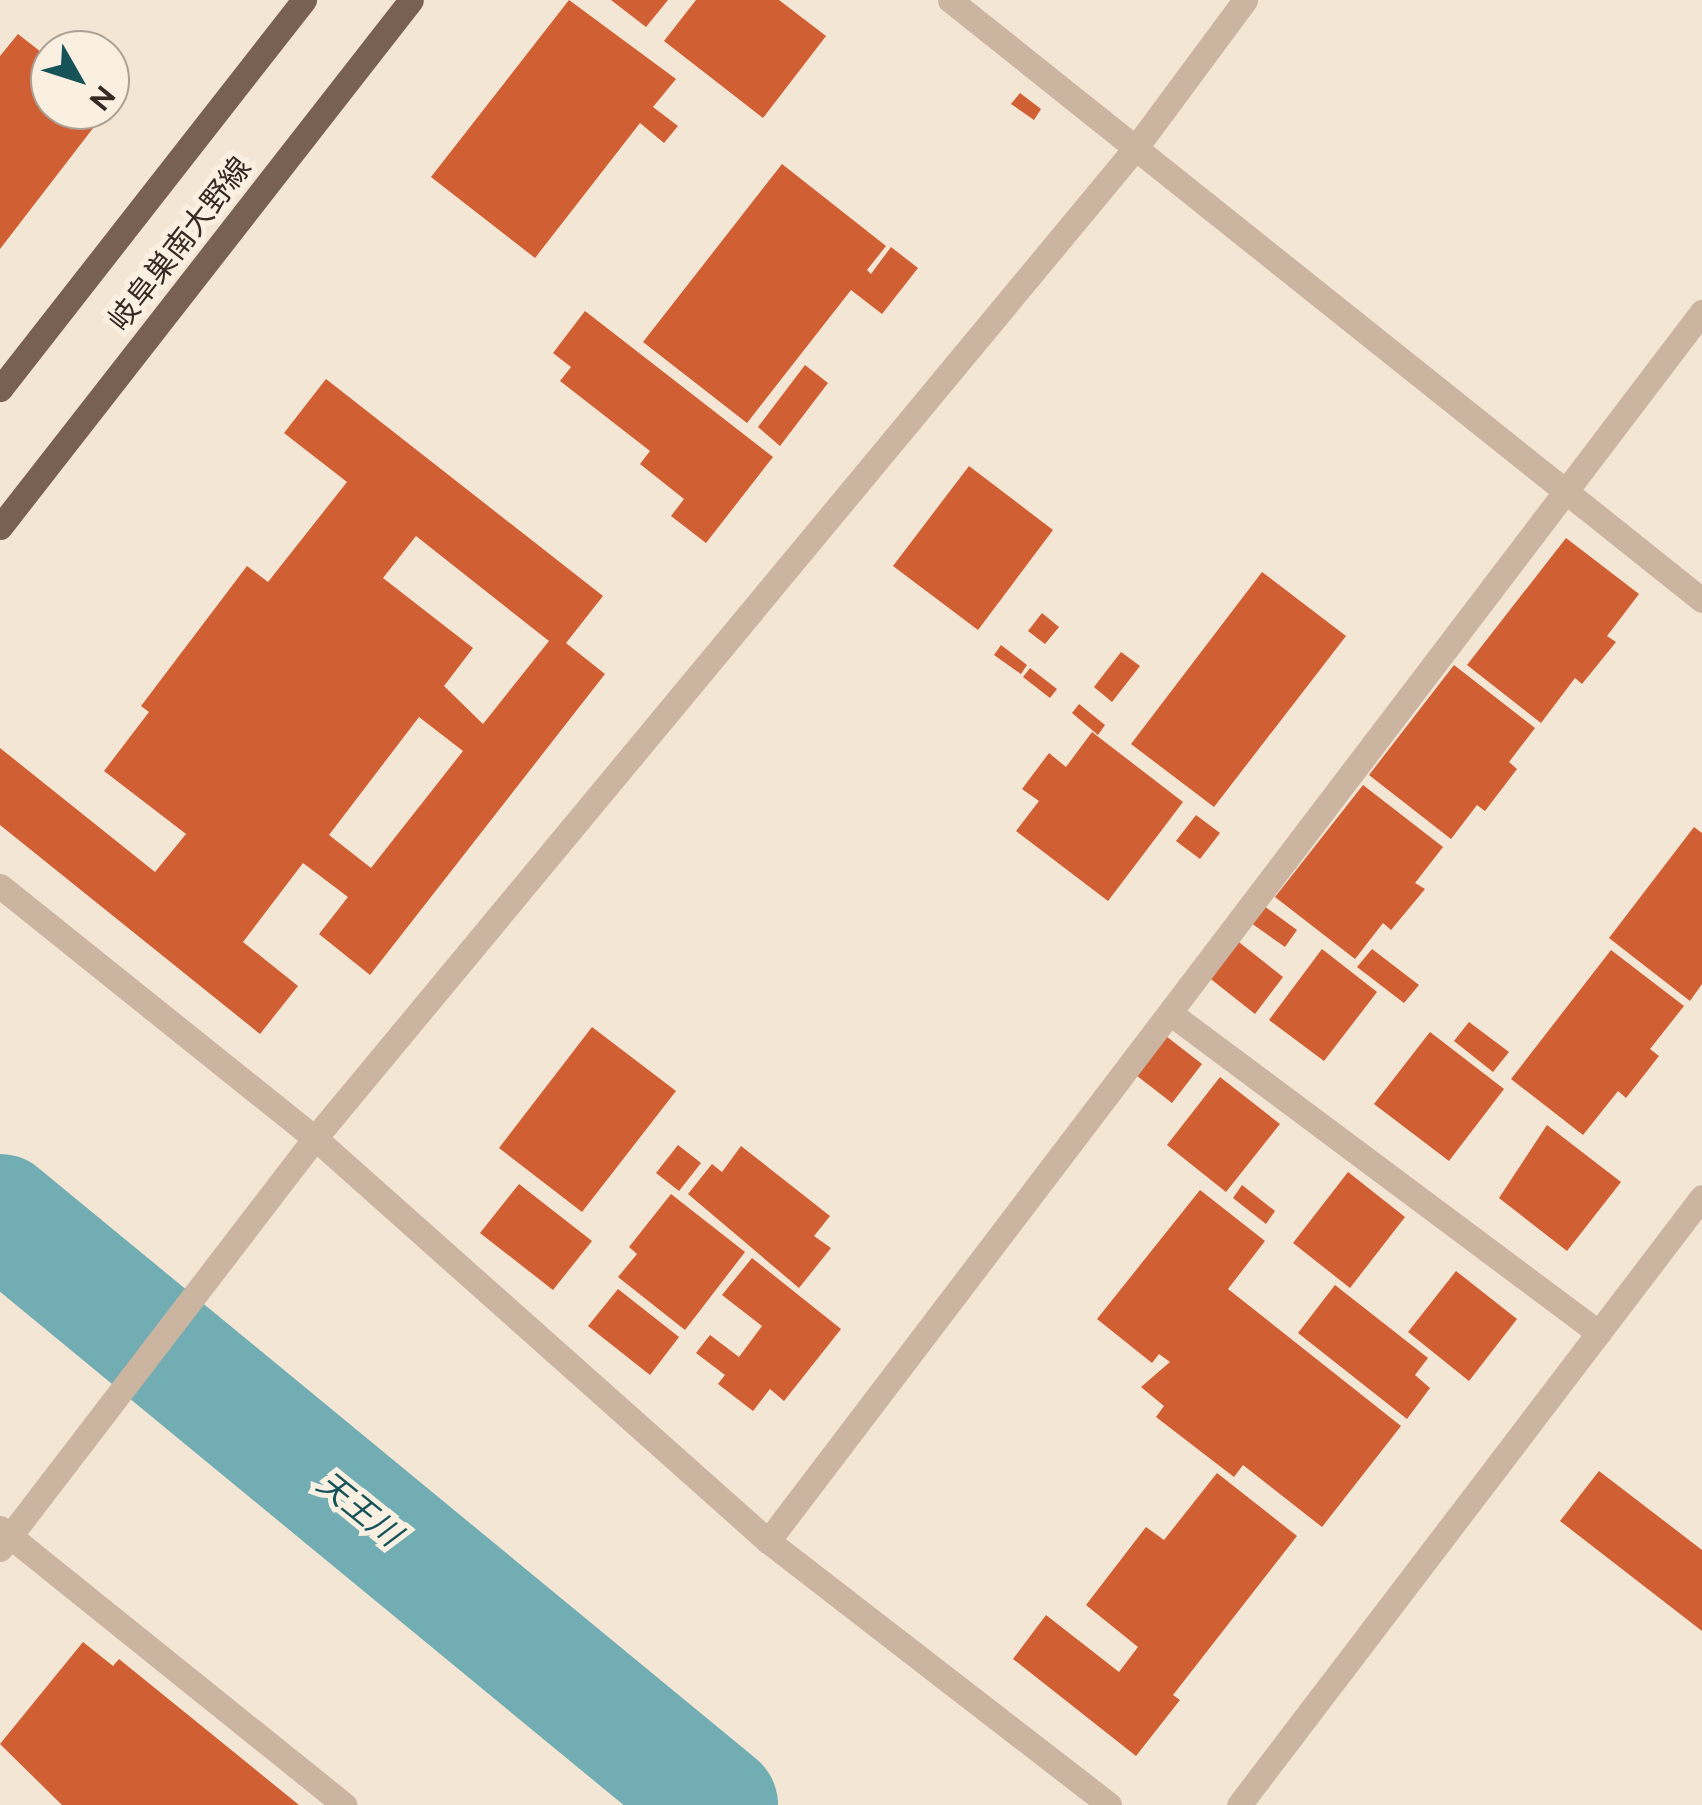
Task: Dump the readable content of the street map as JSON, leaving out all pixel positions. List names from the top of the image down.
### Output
{
  "streets": {
    "main road": ["岐阜巣南大野線"]
  },
  "water": ["天王川"],
  "north": "bottom right"
}
